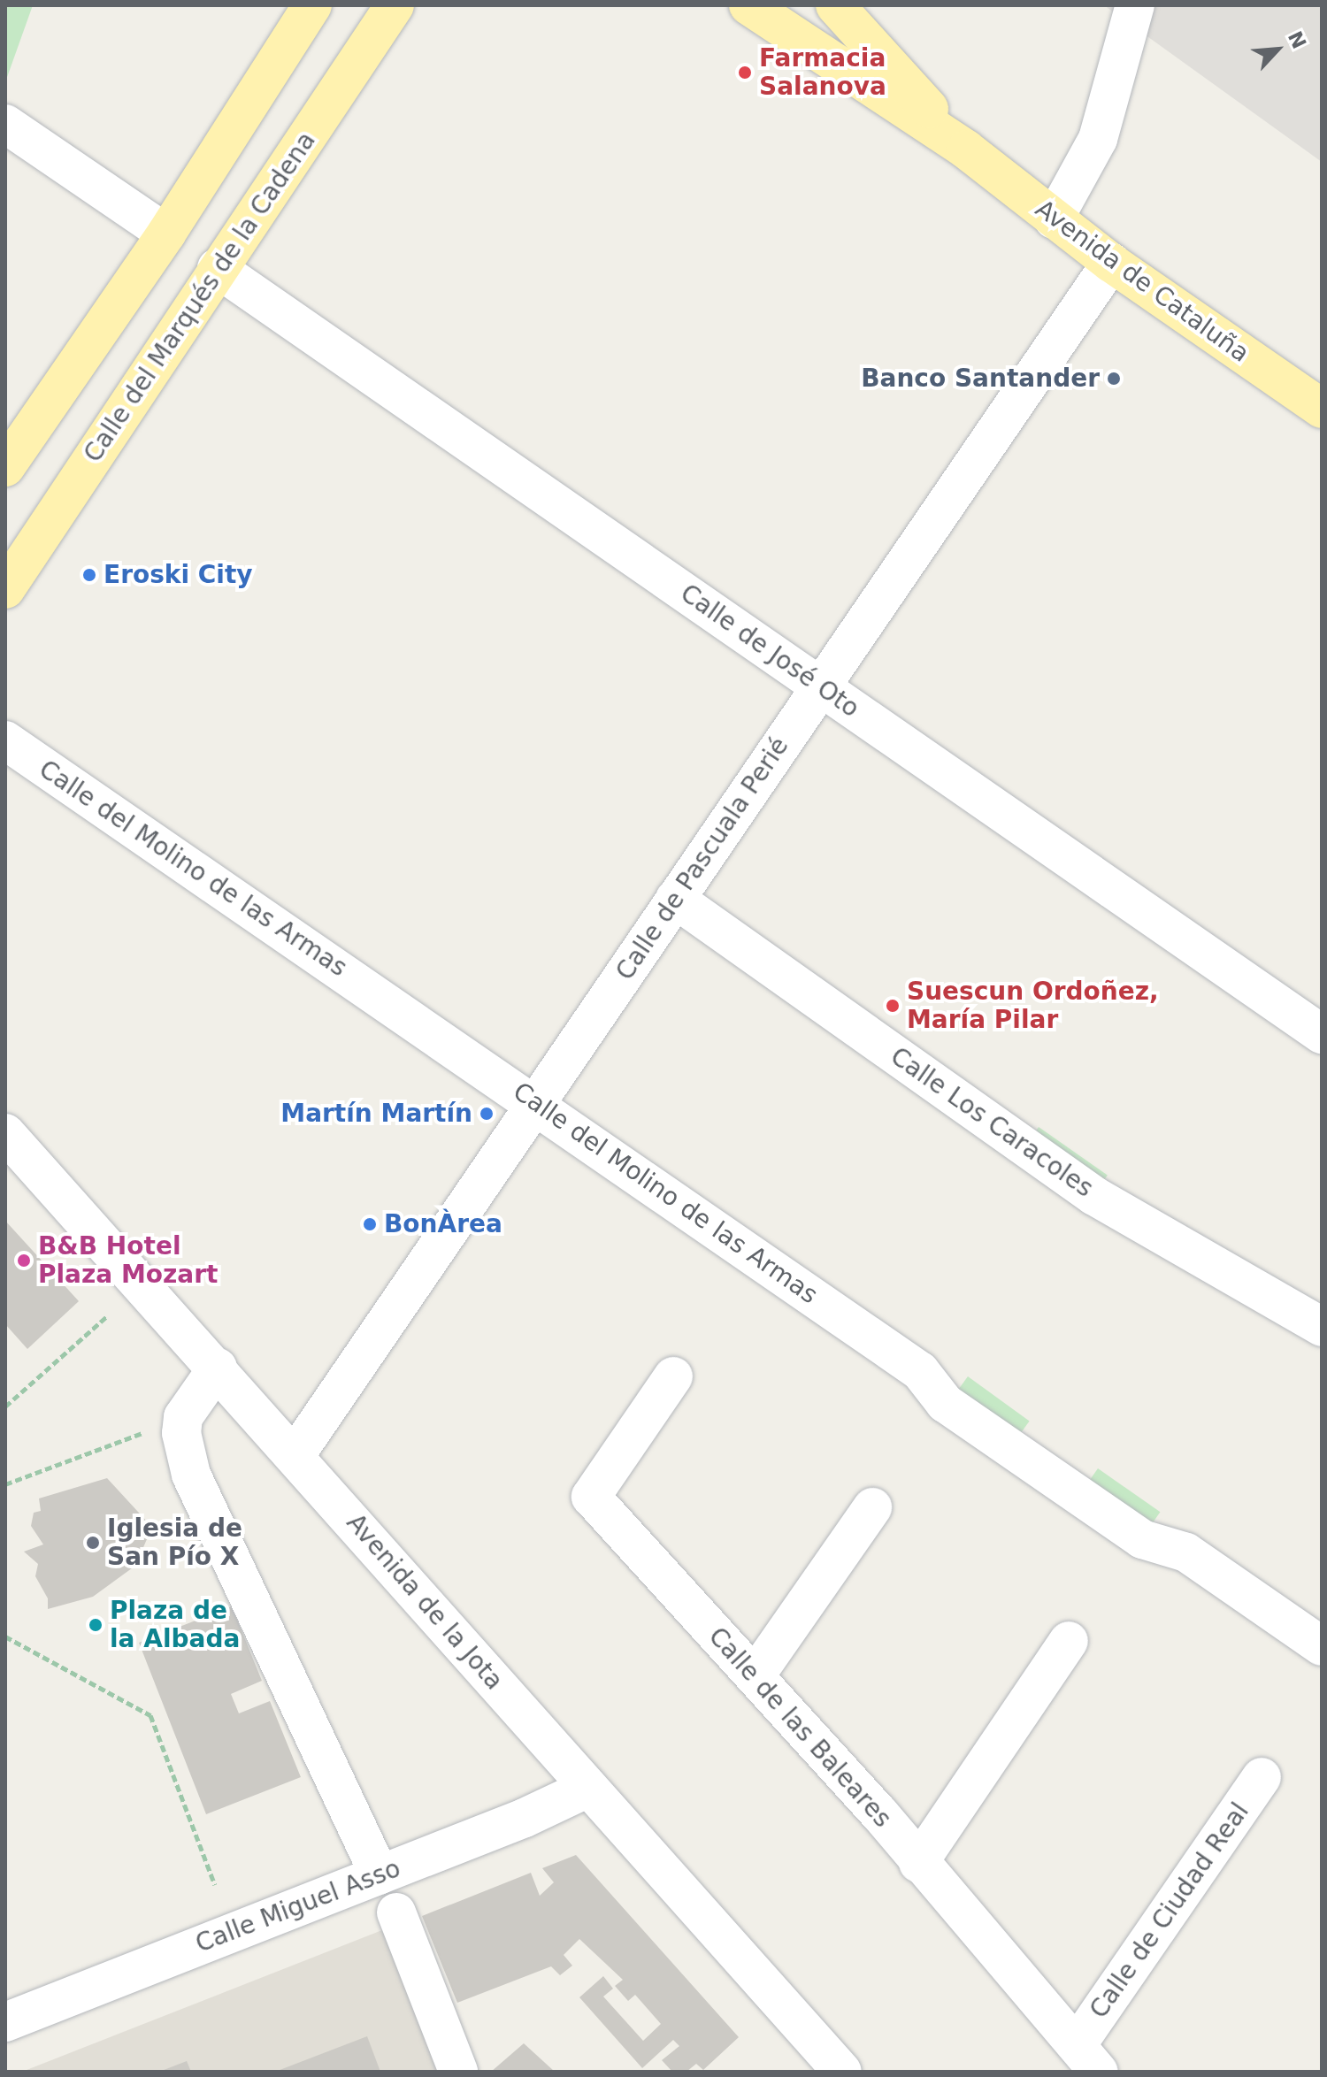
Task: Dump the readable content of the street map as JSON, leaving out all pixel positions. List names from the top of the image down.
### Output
{
  "streets": {
    "main road": ["Avenida de Cataluña", "Calle del Marqués de la Cadena"],
    "street": [
      "Calle de José Oto",
      "Calle de Pascuala Perié",
      "Calle del Molino de las Armas",
      "Calle Los Caracoles",
      "Avenida de la Jota",
      "Calle de las Baleares",
      "Calle Miguel Asso",
      "Calle de Ciudad Real"
    ]
  },
  "crossings": [
    ["Avenida de Cataluña", "Calle de Pascuala Perié"],
    ["Calle del Marqués de la Cadena", "Calle de José Oto"],
    ["Calle de José Oto", "Calle de Pascuala Perié"],
    ["Calle de Pascuala Perié", "Calle del Molino de las Armas"],
    ["Calle de Pascuala Perié", "Calle Los Caracoles"],
    ["Calle de Pascuala Perié", "Avenida de la Jota"],
    ["Avenida de la Jota", "Calle Miguel Asso"],
    ["Calle de las Baleares", "Calle de Ciudad Real"]
  ],
  "places": [
    "Farmacia Salanova",
    "Banco Santander",
    "Eroski City",
    "Suescun Ordoñez, María Pilar",
    "Martín Martín",
    "BonÀrea",
    "B&B Hotel Plaza Mozart",
    "Iglesia de San Pío X",
    "Plaza de la Albada"
  ],
  "north": "top right"
}
